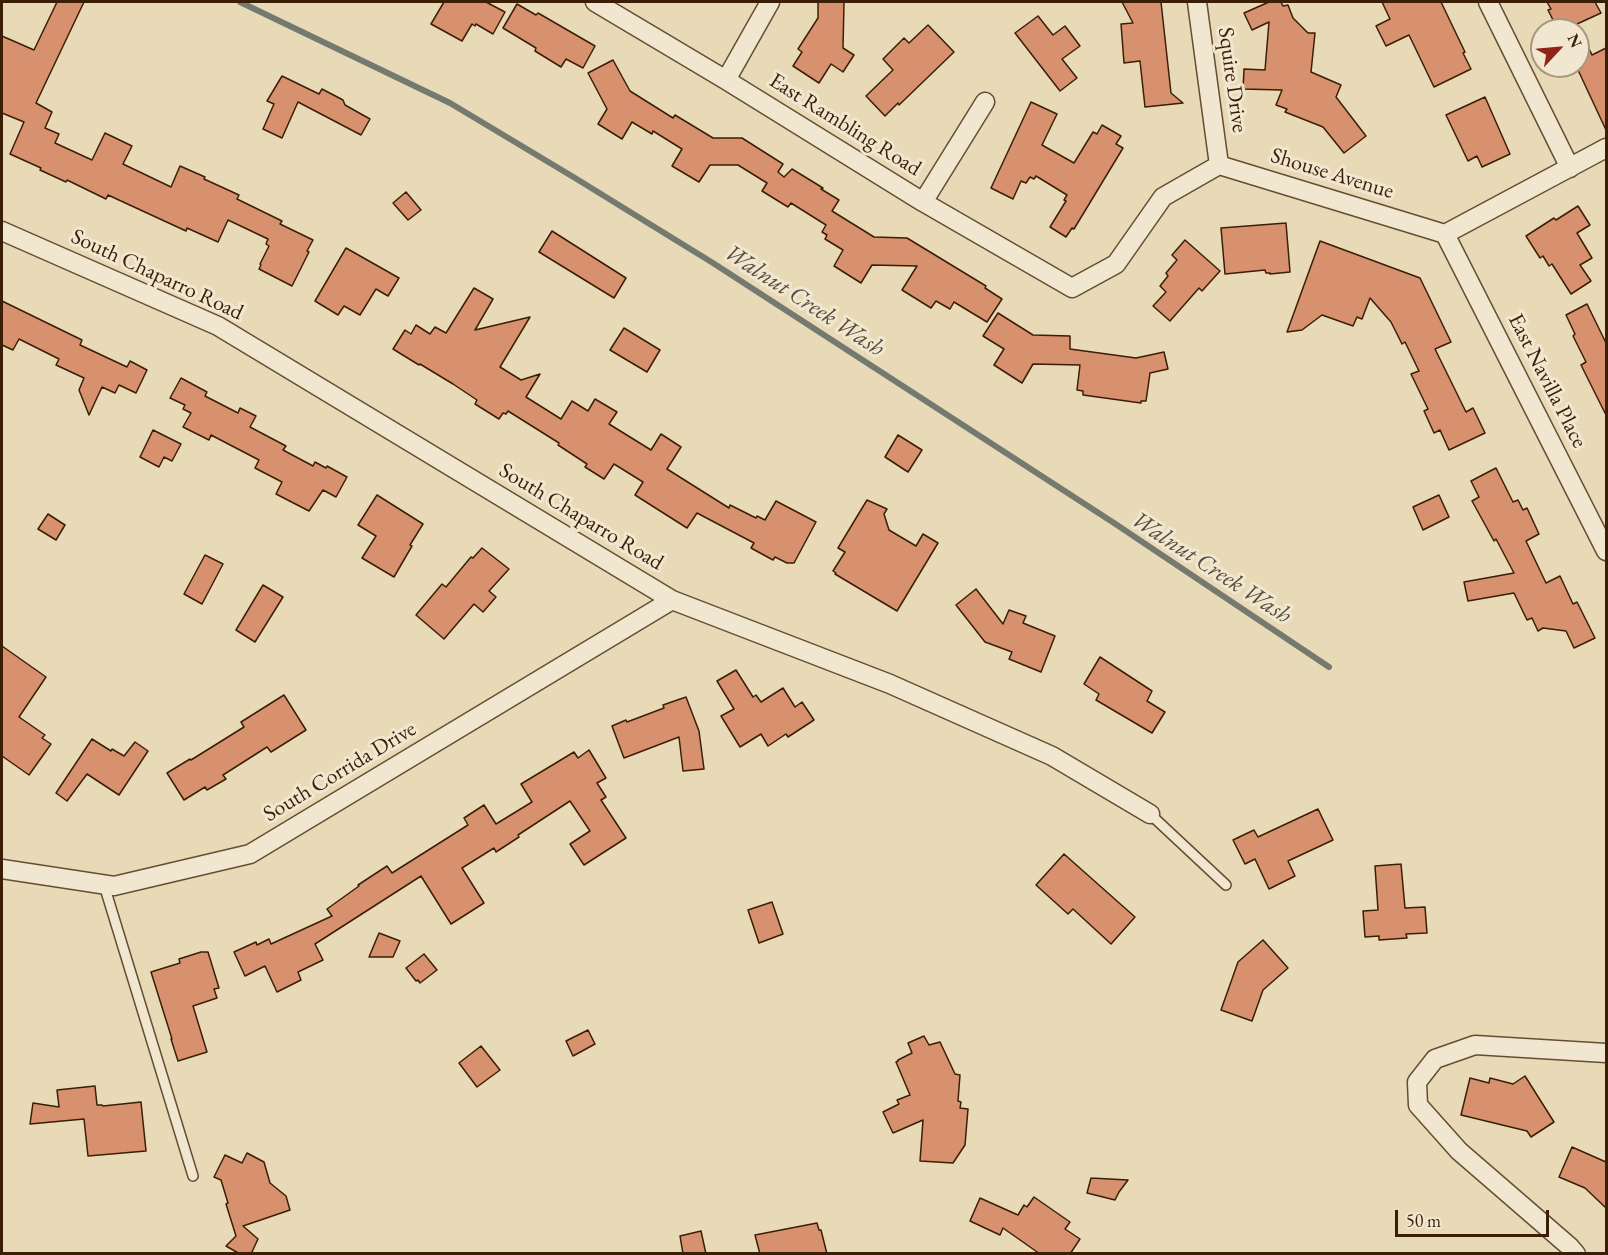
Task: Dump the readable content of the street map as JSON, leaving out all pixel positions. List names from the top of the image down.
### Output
{
  "streets": {
    "street": [
      "Squire Drive",
      "East Rambling Road",
      "Shouse Avenue",
      "South Chaparro Road",
      "East Navilla Place",
      "South Corrida Drive"
    ]
  },
  "crossings": [
    ["Squire Drive", "East Rambling Road"],
    ["Squire Drive", "Shouse Avenue"],
    ["East Rambling Road", "Shouse Avenue"],
    ["Shouse Avenue", "East Navilla Place"],
    ["South Chaparro Road", "South Corrida Drive"]
  ],
  "water": ["Walnut Creek Wash"],
  "scale_bar": "50 m",
  "north": "top right"
}
